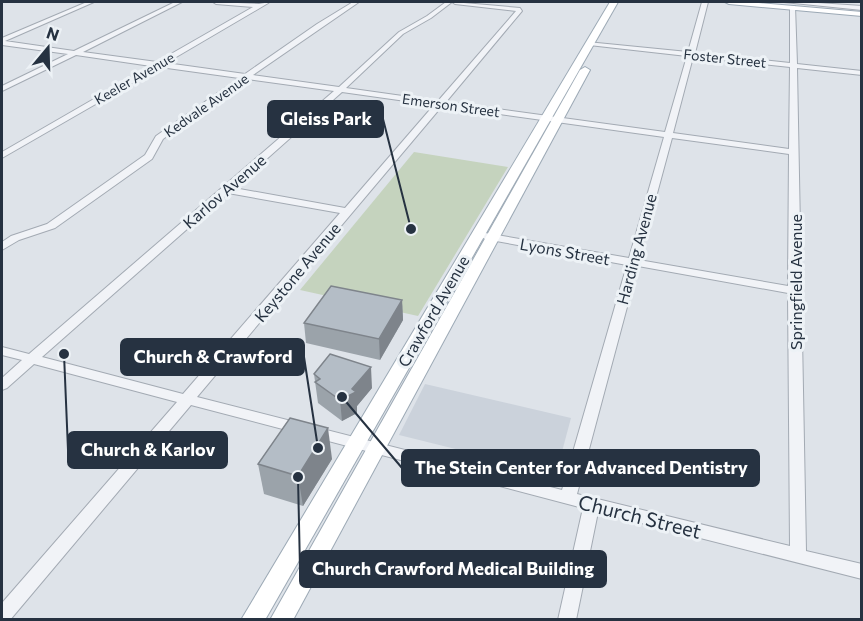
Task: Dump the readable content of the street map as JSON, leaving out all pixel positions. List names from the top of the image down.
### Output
{
  "streets": {
    "main road": ["Crawford Avenue"],
    "street": [
      "Foster Street",
      "Keeler Avenue",
      "Kedvale Avenue",
      "Emerson Street",
      "Karlov Avenue",
      "Harding Avenue",
      "Lyons Street",
      "Keystone Avenue",
      "Springfield Avenue",
      "Church Street"
    ]
  },
  "crossings": [
    ["Foster Street", "Harding Avenue"],
    ["Foster Street", "Springfield Avenue"],
    ["Foster Street", "Crawford Avenue"],
    ["Keeler Avenue", "Emerson Street"],
    ["Kedvale Avenue", "Emerson Street"],
    ["Emerson Street", "Karlov Avenue"],
    ["Emerson Street", "Harding Avenue"],
    ["Emerson Street", "Keystone Avenue"],
    ["Emerson Street", "Springfield Avenue"],
    ["Emerson Street", "Crawford Avenue"],
    ["Karlov Avenue", "Church Street"],
    ["Harding Avenue", "Lyons Street"],
    ["Harding Avenue", "Church Street"],
    ["Lyons Street", "Springfield Avenue"],
    ["Lyons Street", "Crawford Avenue"],
    ["Keystone Avenue", "Church Street"],
    ["Springfield Avenue", "Church Street"],
    ["Crawford Avenue", "Church Street"]
  ],
  "places": [
    "Gleiss Park",
    "Church & Karlov",
    "The Stein Center for Advanced Dentistry",
    "Church & Crawford",
    "Church Crawford Medical Building"
  ],
  "north": "top"
}
